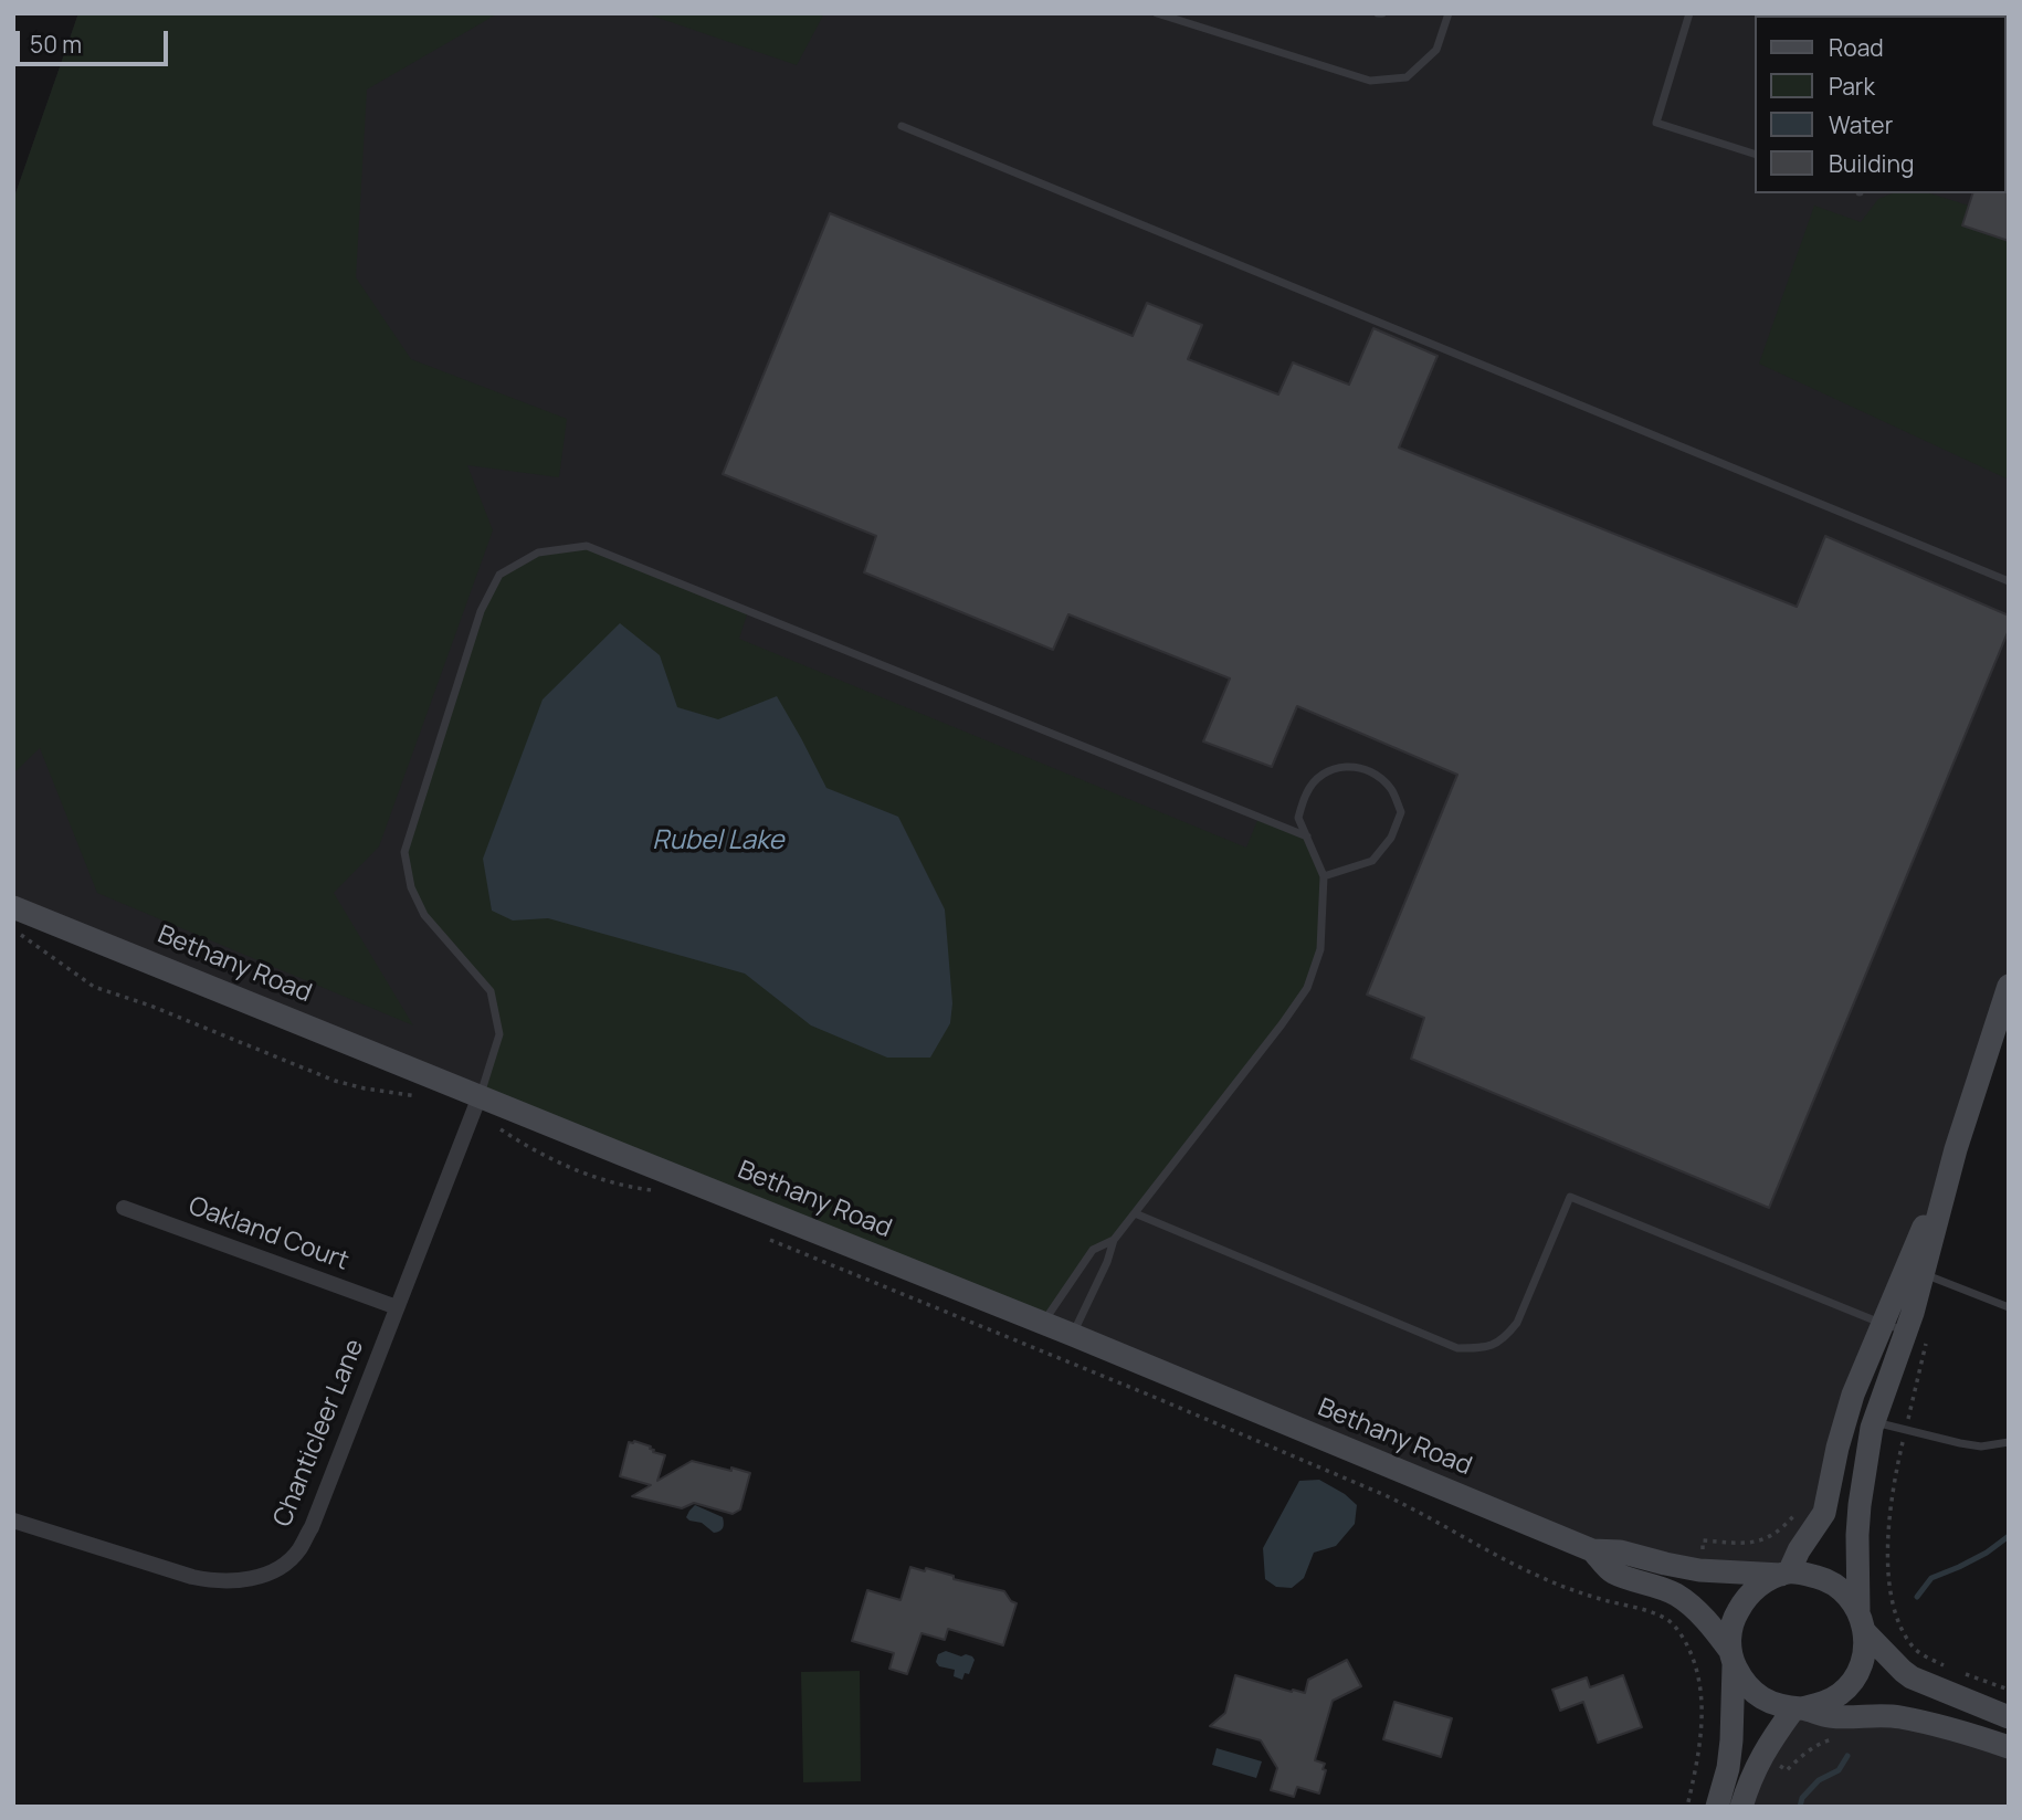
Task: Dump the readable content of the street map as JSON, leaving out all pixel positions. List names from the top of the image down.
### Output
{
  "streets": {
    "main road": ["Bethany Road"],
    "street": ["Oakland Court", "Chanticleer Lane"]
  },
  "crossings": [
    ["Bethany Road", "Chanticleer Lane"],
    ["Oakland Court", "Chanticleer Lane"]
  ],
  "water": ["Rubel Lake"],
  "legend": [
    "Road",
    "Park",
    "Water",
    "Building"
  ],
  "scale_bar": "50 m"
}
